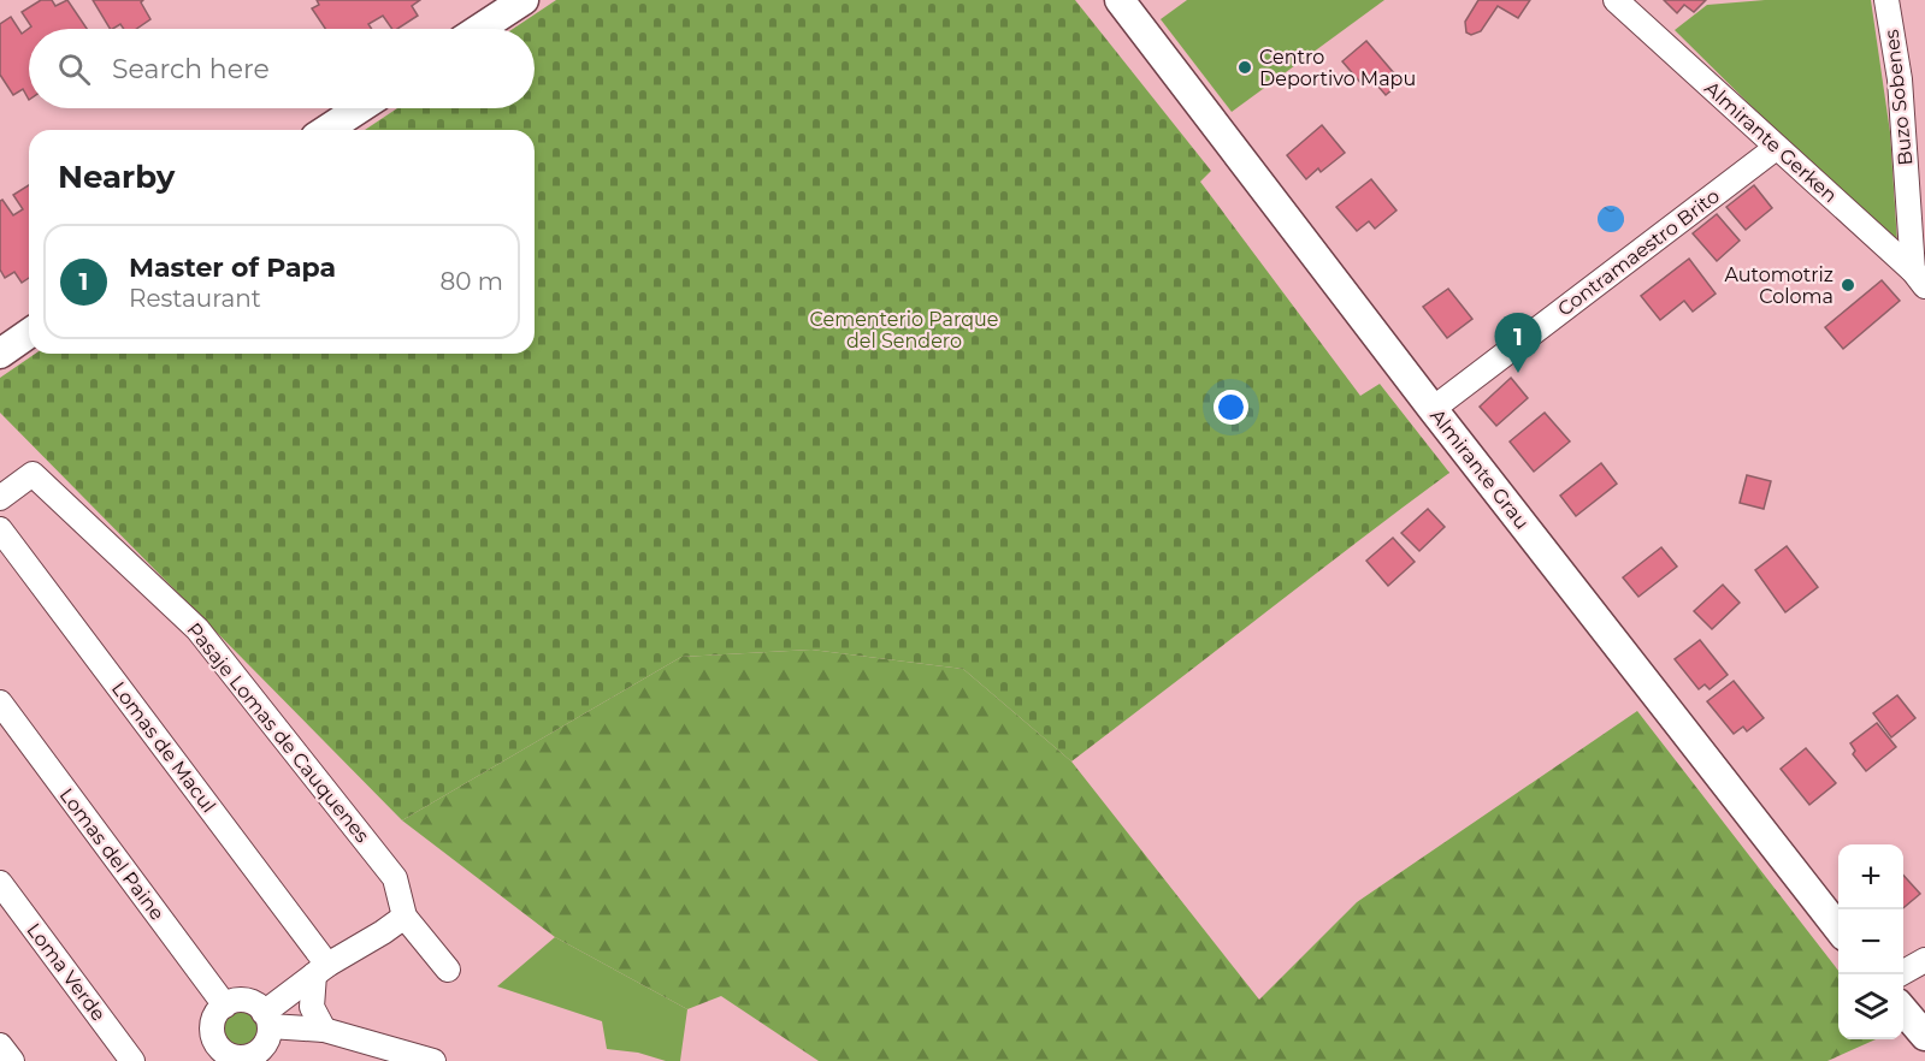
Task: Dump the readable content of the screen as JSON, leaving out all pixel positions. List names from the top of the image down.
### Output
{
  "streets": {
    "street": [
      "Buzo Sobenes",
      "Almirante Gerken",
      "Contramaestro Brito",
      "Almirante Grau",
      "Pasaje Lomas de Cauquenes",
      "Lomas de Macul",
      "Lomas del Paine",
      "Loma Verde"
    ]
  },
  "crossings": [
    ["Buzo Sobenes", "Almirante Gerken"],
    ["Almirante Gerken", "Contramaestro Brito"],
    ["Contramaestro Brito", "Almirante Grau"]
  ],
  "parks": ["Cementerio Parque del Sendero"],
  "places": ["Centro Deportivo Mapu", "Automotriz Coloma"],
  "page": {
    "search": "Search here",
    "heading": "Nearby",
    "list": [
      {
        "mark": "1",
        "name": "Master of Papa",
        "note": "Restaurant",
        "value": "80 m"
      }
    ],
    "pins": "1",
    "map_buttons": ["+", "−"]
  }
}
